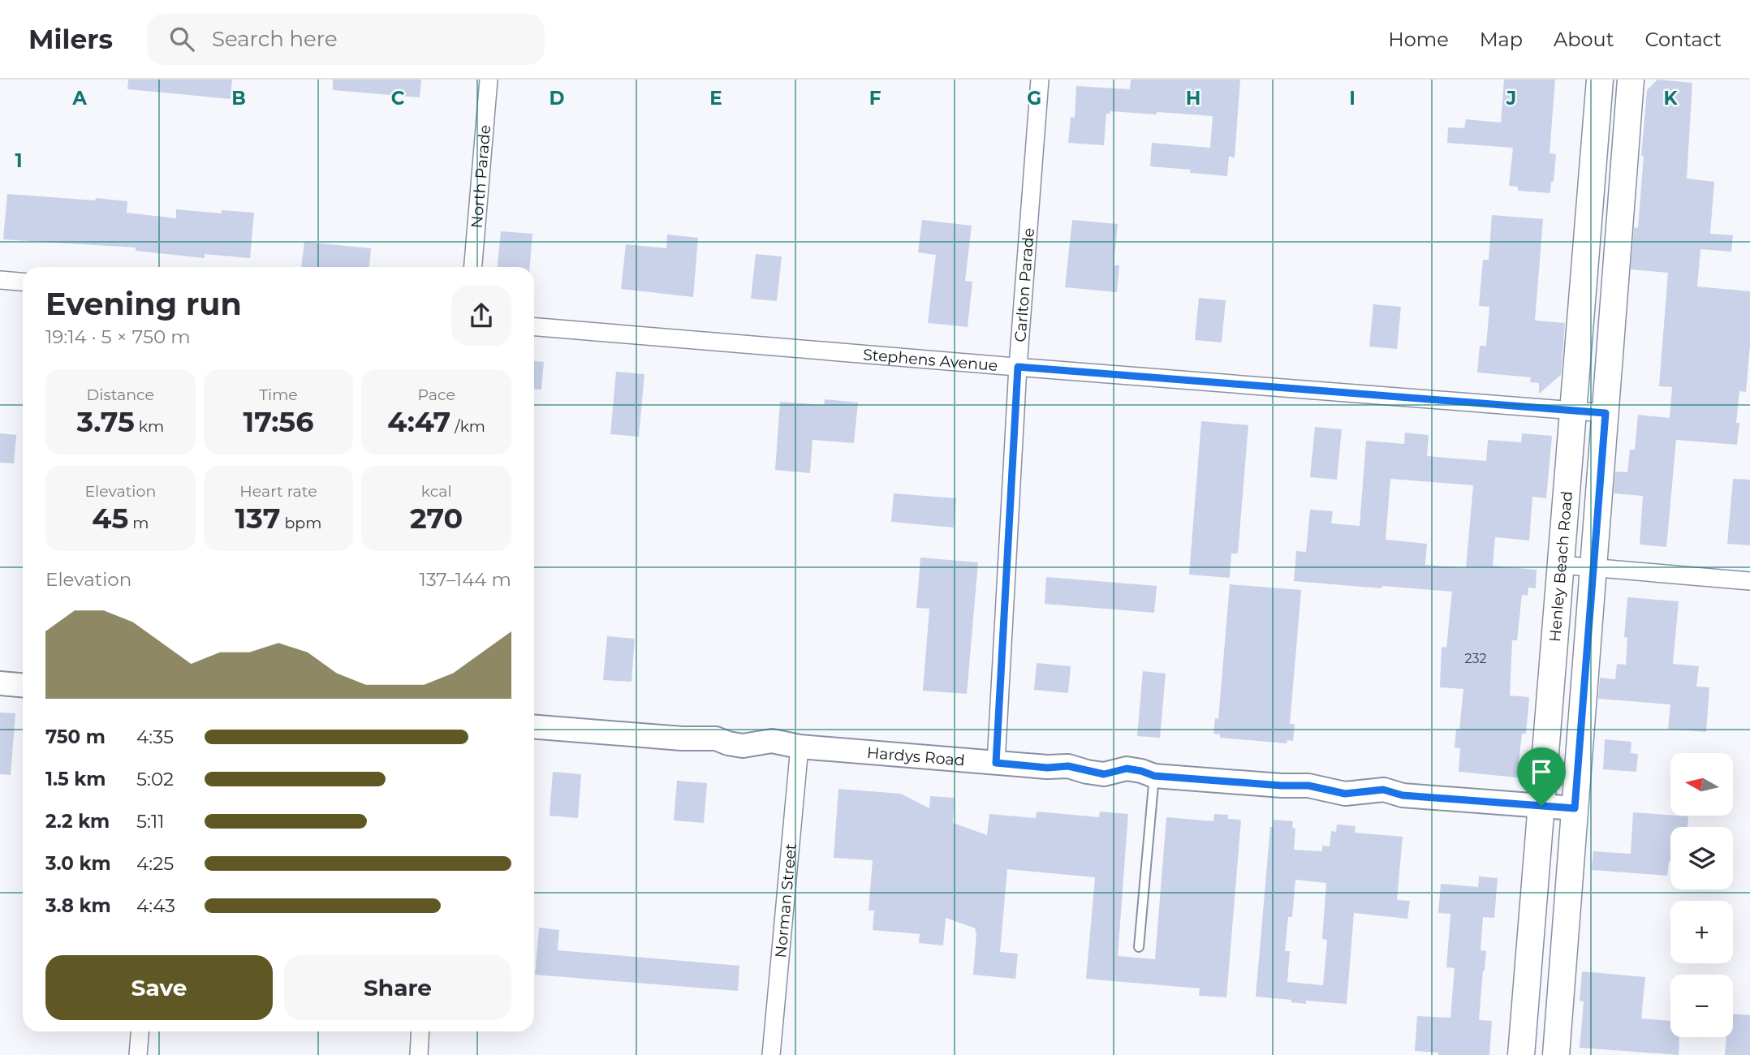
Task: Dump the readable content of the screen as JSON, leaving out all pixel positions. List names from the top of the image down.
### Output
{
  "streets": {
    "main road": ["Henley Beach Road"],
    "street": [
      "North Parade",
      "Carlton Parade",
      "Stephens Avenue",
      "Hardys Road",
      "Norman Street"
    ]
  },
  "crossings": [
    ["Carlton Parade", "Stephens Avenue"],
    ["Carlton Parade", "Hardys Road"],
    ["Stephens Avenue", "Henley Beach Road"],
    ["Henley Beach Road", "Hardys Road"],
    ["Hardys Road", "Norman Street"]
  ],
  "house_numbers": ["232"],
  "north": "left",
  "page": {
    "header": "Milers",
    "search": "Search here",
    "nav": [
      "Home",
      "Map",
      "About",
      "Contact"
    ],
    "heading": ["Evening run", "19:14 · 5 × 750 m"],
    "stats": [
      ["Distance", "3.75 km"],
      ["Time", "17:56"],
      ["Pace", "4:47 /km"],
      ["Elevation", "45 m"],
      ["Heart rate", "137 bpm"],
      ["kcal", "270"]
    ],
    "chart": ["Elevation", "137–144 m"],
    "list": [
      {
        "name": "750 m",
        "note": "4:35"
      },
      {
        "name": "1.5 km",
        "note": "5:02"
      },
      {
        "name": "2.2 km",
        "note": "5:11"
      },
      {
        "name": "3.0 km",
        "note": "4:25"
      },
      {
        "name": "3.8 km",
        "note": "4:43"
      }
    ],
    "map_buttons": ["+", "−"],
    "buttons": ["Save", "Share"]
  },
  "grid": {
    "columns": [
      "A",
      "B",
      "C",
      "D",
      "E",
      "F",
      "G",
      "H",
      "I",
      "J",
      "K"
    ],
    "rows": ["1"]
  }
}
